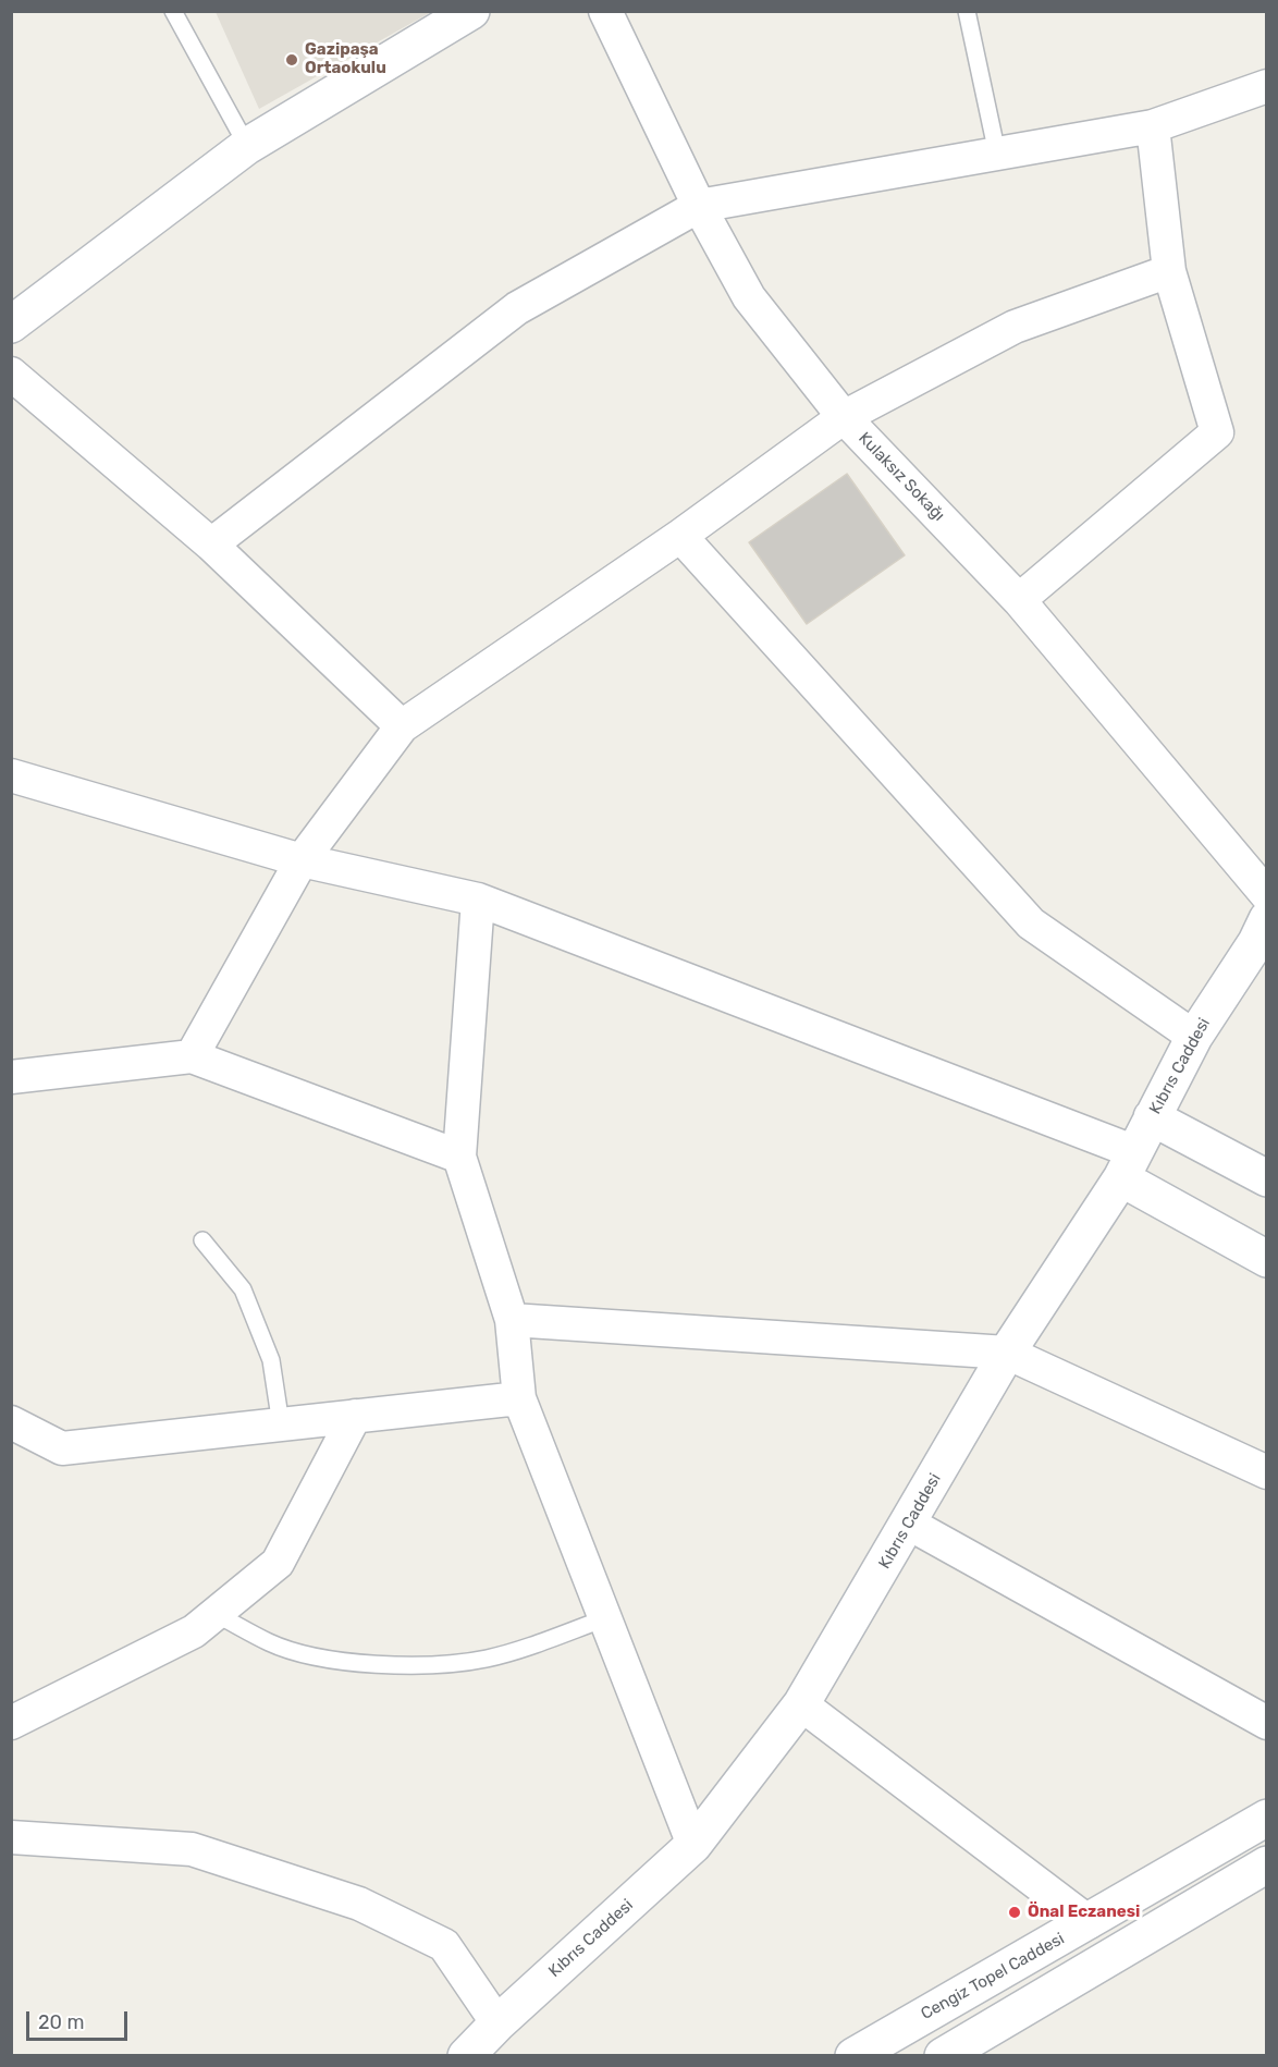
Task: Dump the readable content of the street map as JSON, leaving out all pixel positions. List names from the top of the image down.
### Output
{
  "streets": {
    "street": ["Kulaksız Sokağı", "Kıbrıs Caddesi", "Cengiz Topel Caddesi"]
  },
  "places": ["Gazipaşa Ortaokulu", "Önal Eczanesi"],
  "scale_bar": "20 m"
}
